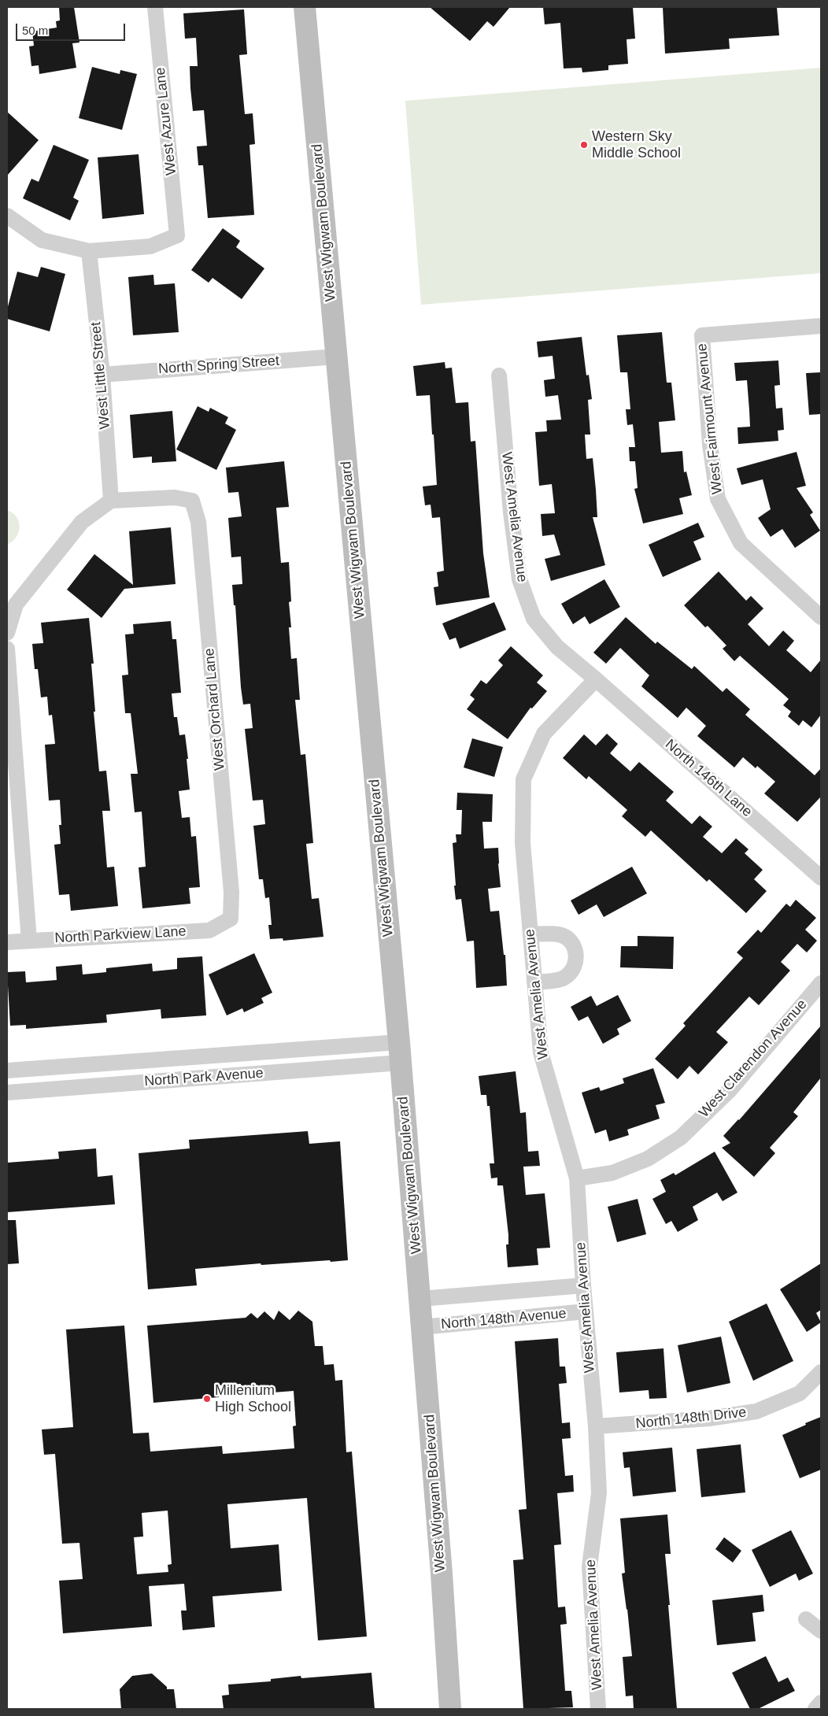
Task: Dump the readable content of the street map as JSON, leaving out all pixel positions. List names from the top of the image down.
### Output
{
  "streets": {
    "street": [
      "West Azure Lane",
      "West Wigwam Boulevard",
      "North Spring Street",
      "West Little Street",
      "West Fairmount Avenue",
      "West Amelia Avenue",
      "West Orchard Lane",
      "North 146th Lane",
      "North Parkview Lane",
      "West Clarendon Avenue",
      "North Park Avenue",
      "North 148th Avenue",
      "North 148th Drive"
    ]
  },
  "crossings": [
    ["West Azure Lane", "West Little Street"],
    ["West Wigwam Boulevard", "North Spring Street"],
    ["West Wigwam Boulevard", "North Park Avenue"],
    ["West Wigwam Boulevard", "North 148th Avenue"],
    ["North Spring Street", "West Little Street"],
    ["West Little Street", "West Orchard Lane"],
    ["West Amelia Avenue", "North 146th Lane"],
    ["West Amelia Avenue", "West Clarendon Avenue"],
    ["West Amelia Avenue", "North 148th Avenue"],
    ["West Amelia Avenue", "North 148th Drive"],
    ["West Orchard Lane", "North Parkview Lane"]
  ],
  "places": ["Western Sky Middle School", "Millenium High School"],
  "scale_bar": "50 m"
}
